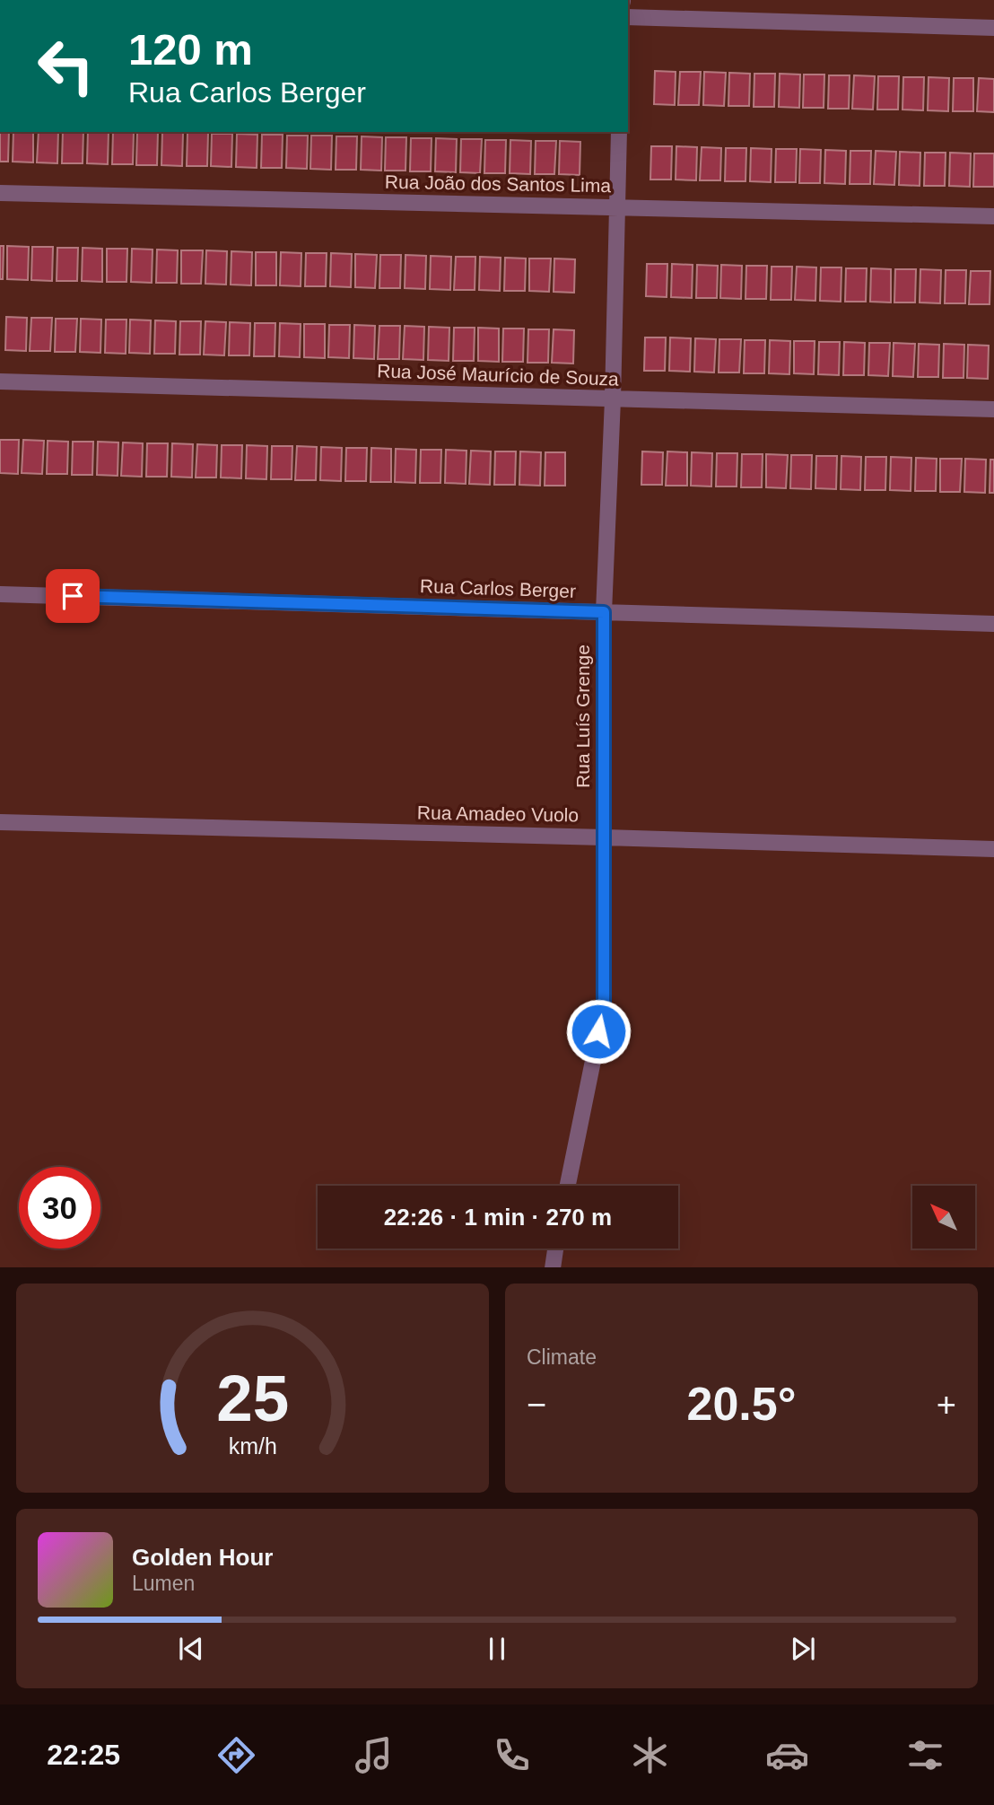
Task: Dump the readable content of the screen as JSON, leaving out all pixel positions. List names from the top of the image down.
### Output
{
  "streets": {
    "street": [
      "Rua João dos Santos Lima",
      "Rua José Maurício de Souza",
      "Rua Carlos Berger",
      "Rua Luís Grenge",
      "Rua Amadeo Vuolo"
    ]
  },
  "crossings": [
    ["Rua João dos Santos Lima", "Rua Luís Grenge"],
    ["Rua José Maurício de Souza", "Rua Luís Grenge"],
    ["Rua Carlos Berger", "Rua Luís Grenge"],
    ["Rua Luís Grenge", "Rua Amadeo Vuolo"]
  ],
  "north": "top left",
  "page": {
    "turn": ["120 m", "Rua Carlos Berger"],
    "limit": "30",
    "trip": "22:26 · 1 min · 270 m",
    "tile": "Climate",
    "heat": ["−", "20.5°", "+"],
    "song": ["Golden Hour", "Lumen"],
    "tabs": "22:25",
    "gauge": ["25", "km/h"]
  }
}
